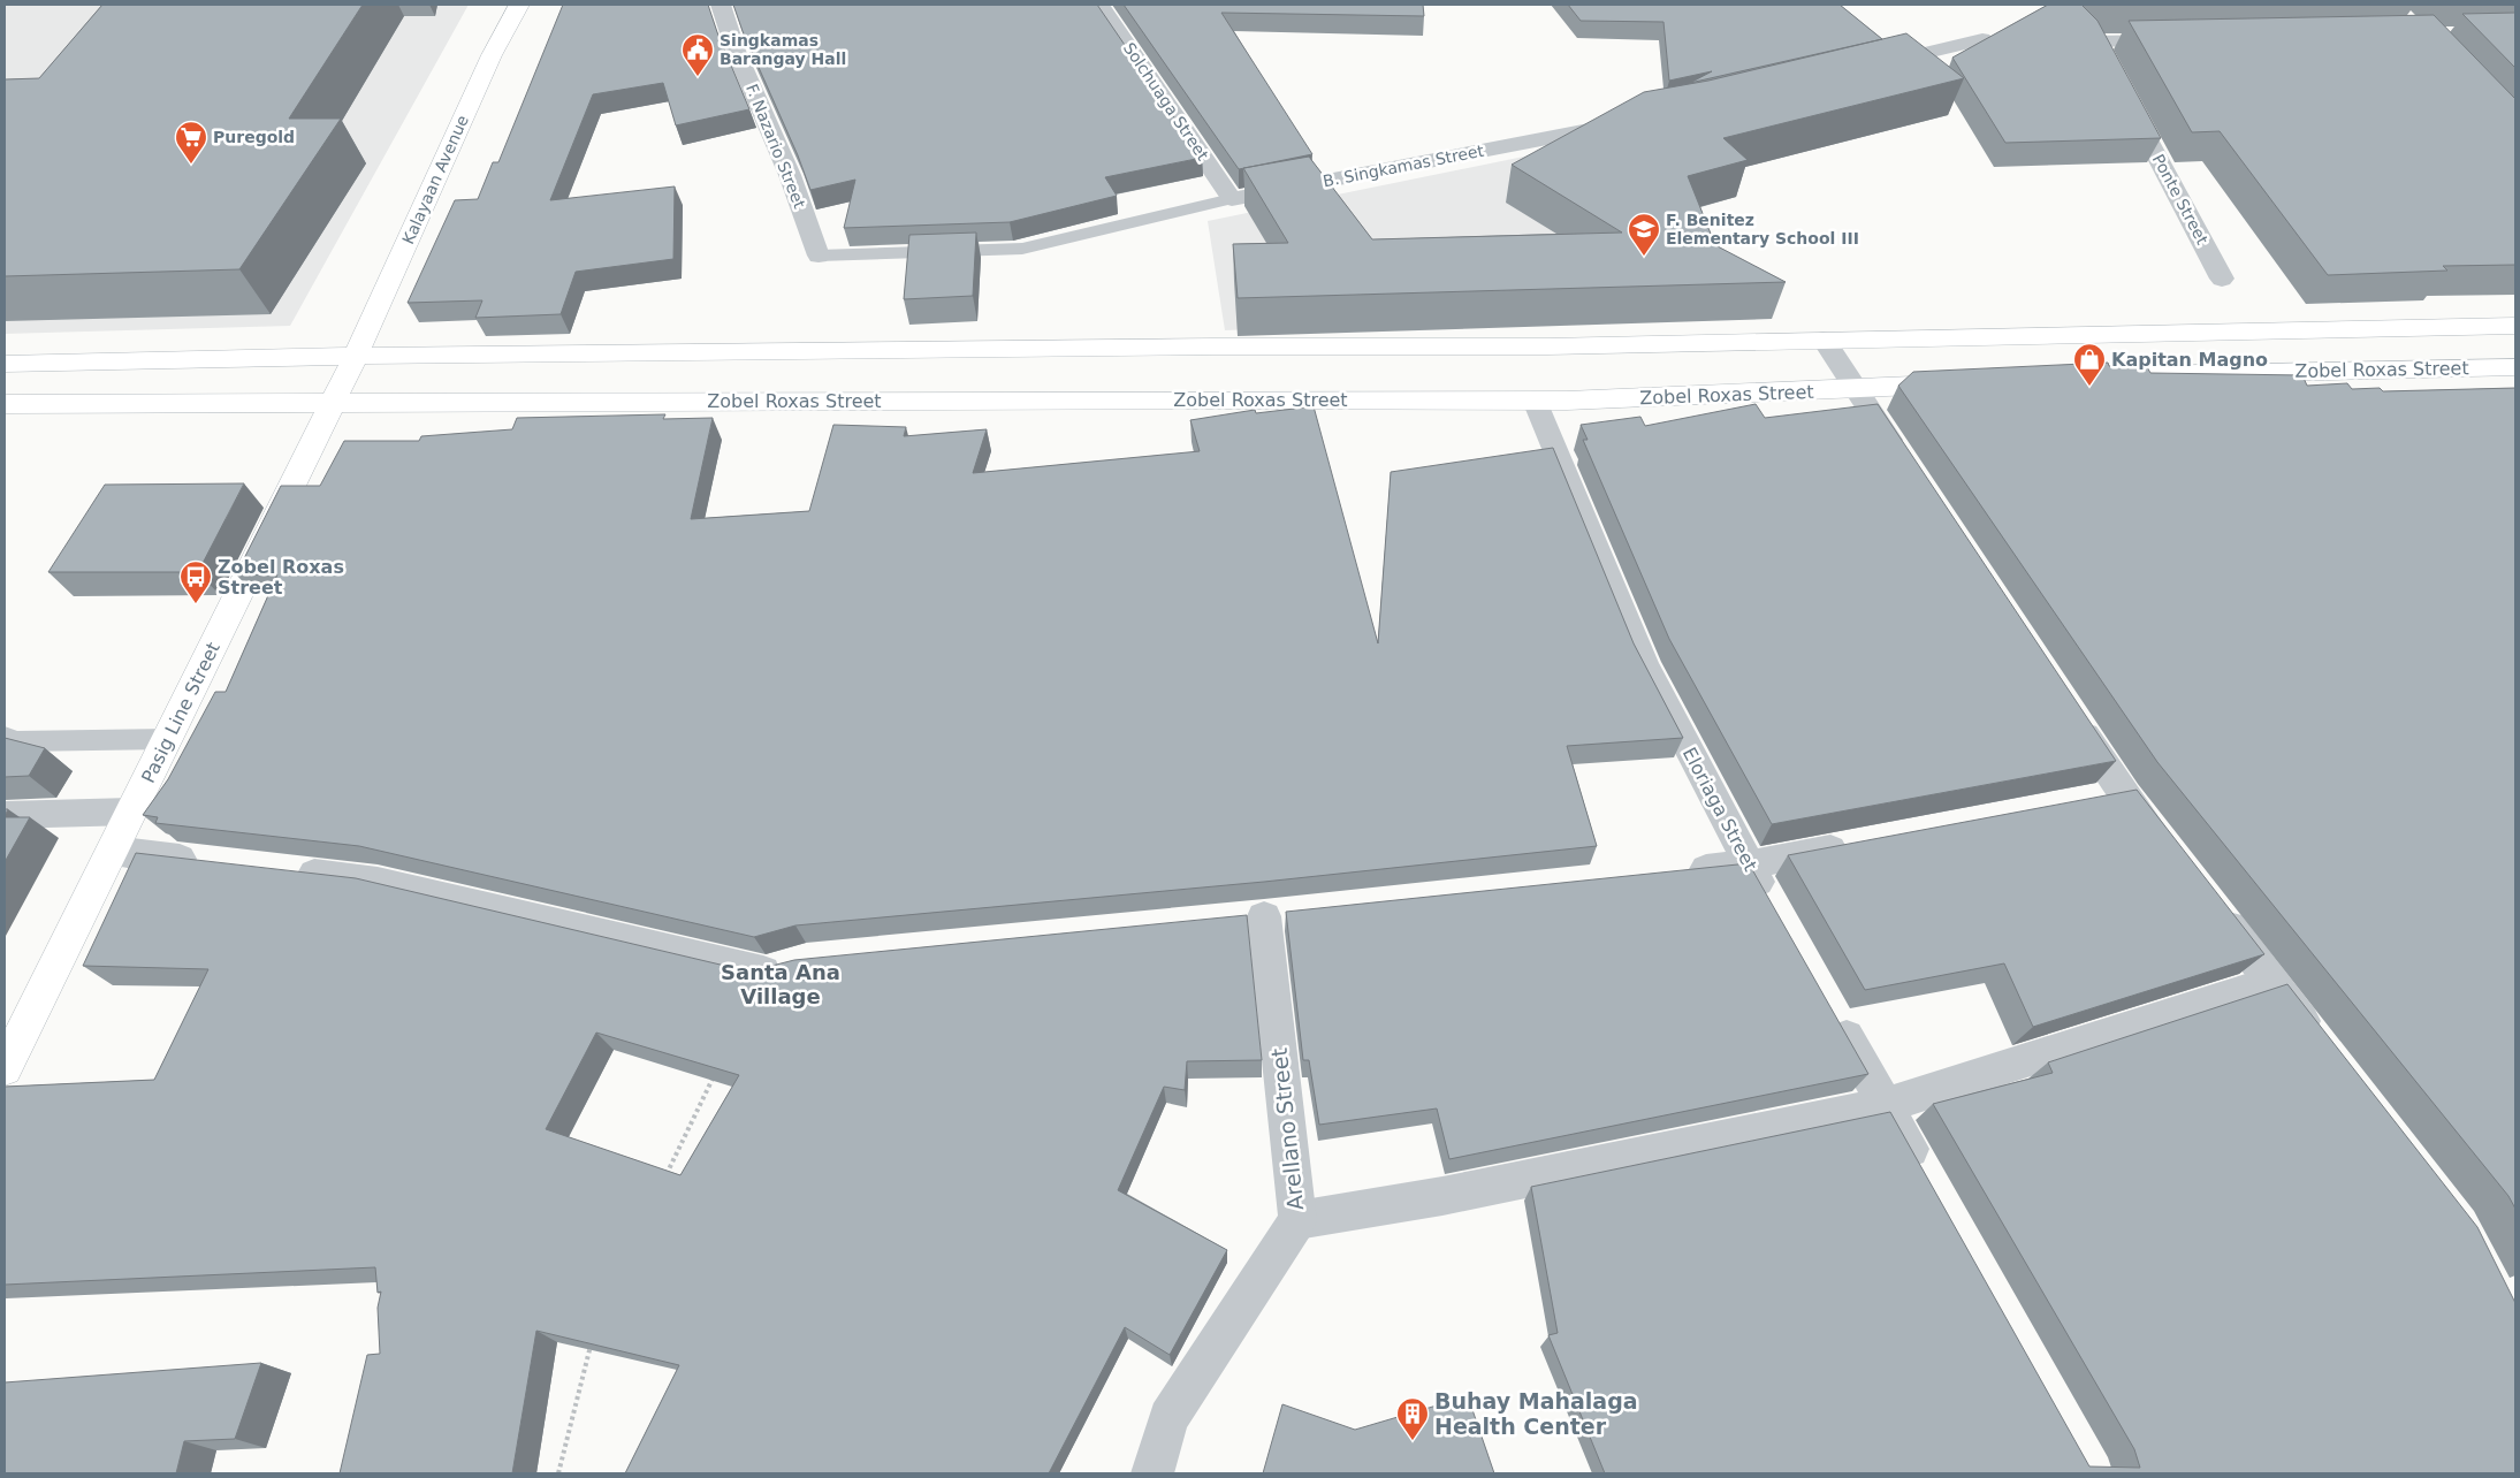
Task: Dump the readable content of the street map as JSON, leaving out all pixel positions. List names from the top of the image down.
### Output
{
  "streets": {
    "main road": ["Kalayaan Avenue", "Zobel Roxas Street", "Pasig Line Street"],
    "street": [
      "Solchuaga Street",
      "F. Nazario Street",
      "B. Singkamas Street",
      "Ponte Street",
      "Eloriaga Street",
      "Arellano Street"
    ]
  },
  "crossings": [
    ["Solchuaga Street", "B. Singkamas Street"],
    ["F. Nazario Street", "B. Singkamas Street"],
    ["Kalayaan Avenue", "Pasig Line Street"],
    ["Zobel Roxas Street", "Pasig Line Street"],
    ["Zobel Roxas Street", "Eloriaga Street"]
  ],
  "districts": ["Santa Ana Village"],
  "places": {
    "public building": ["Singkamas Barangay Hall"],
    "supermarket": ["Puregold"],
    "school or university": ["F. Benitez Elementary School III"],
    "shop": ["Kapitan Magno"],
    "bus stop": ["Zobel Roxas Street"],
    "building": ["Buhay Mahalaga Health Center"]
  }
}
